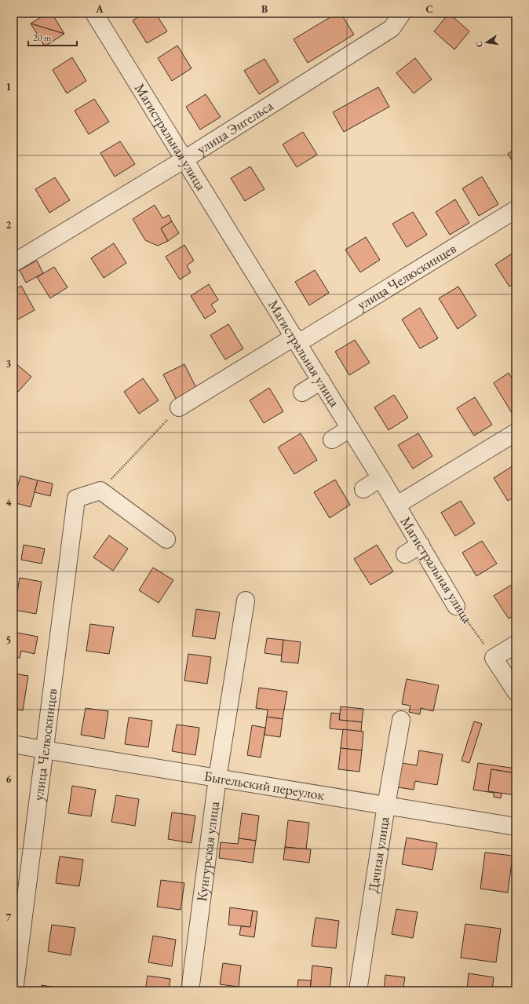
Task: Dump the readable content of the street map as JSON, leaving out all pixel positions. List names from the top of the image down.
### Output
{
  "streets": {
    "street": [
      "улица Энгельса",
      "Магистральная улица",
      "улица Челюскинцев",
      "Быгельский переулок",
      "Кунгурская улица",
      "Дачная улица"
    ]
  },
  "crossings": [
    ["улица Энгельса", "Магистральная улица"],
    ["Магистральная улица", "улица Челюскинцев"],
    ["улица Челюскинцев", "Быгельский переулок"],
    ["Быгельский переулок", "Кунгурская улица"],
    ["Быгельский переулок", "Дачная улица"]
  ],
  "scale_bar": "20 m",
  "north": "left",
  "grid": {
    "columns": ["A", "B", "C"],
    "rows": [
      "1",
      "2",
      "3",
      "4",
      "5",
      "6",
      "7"
    ]
  }
}
